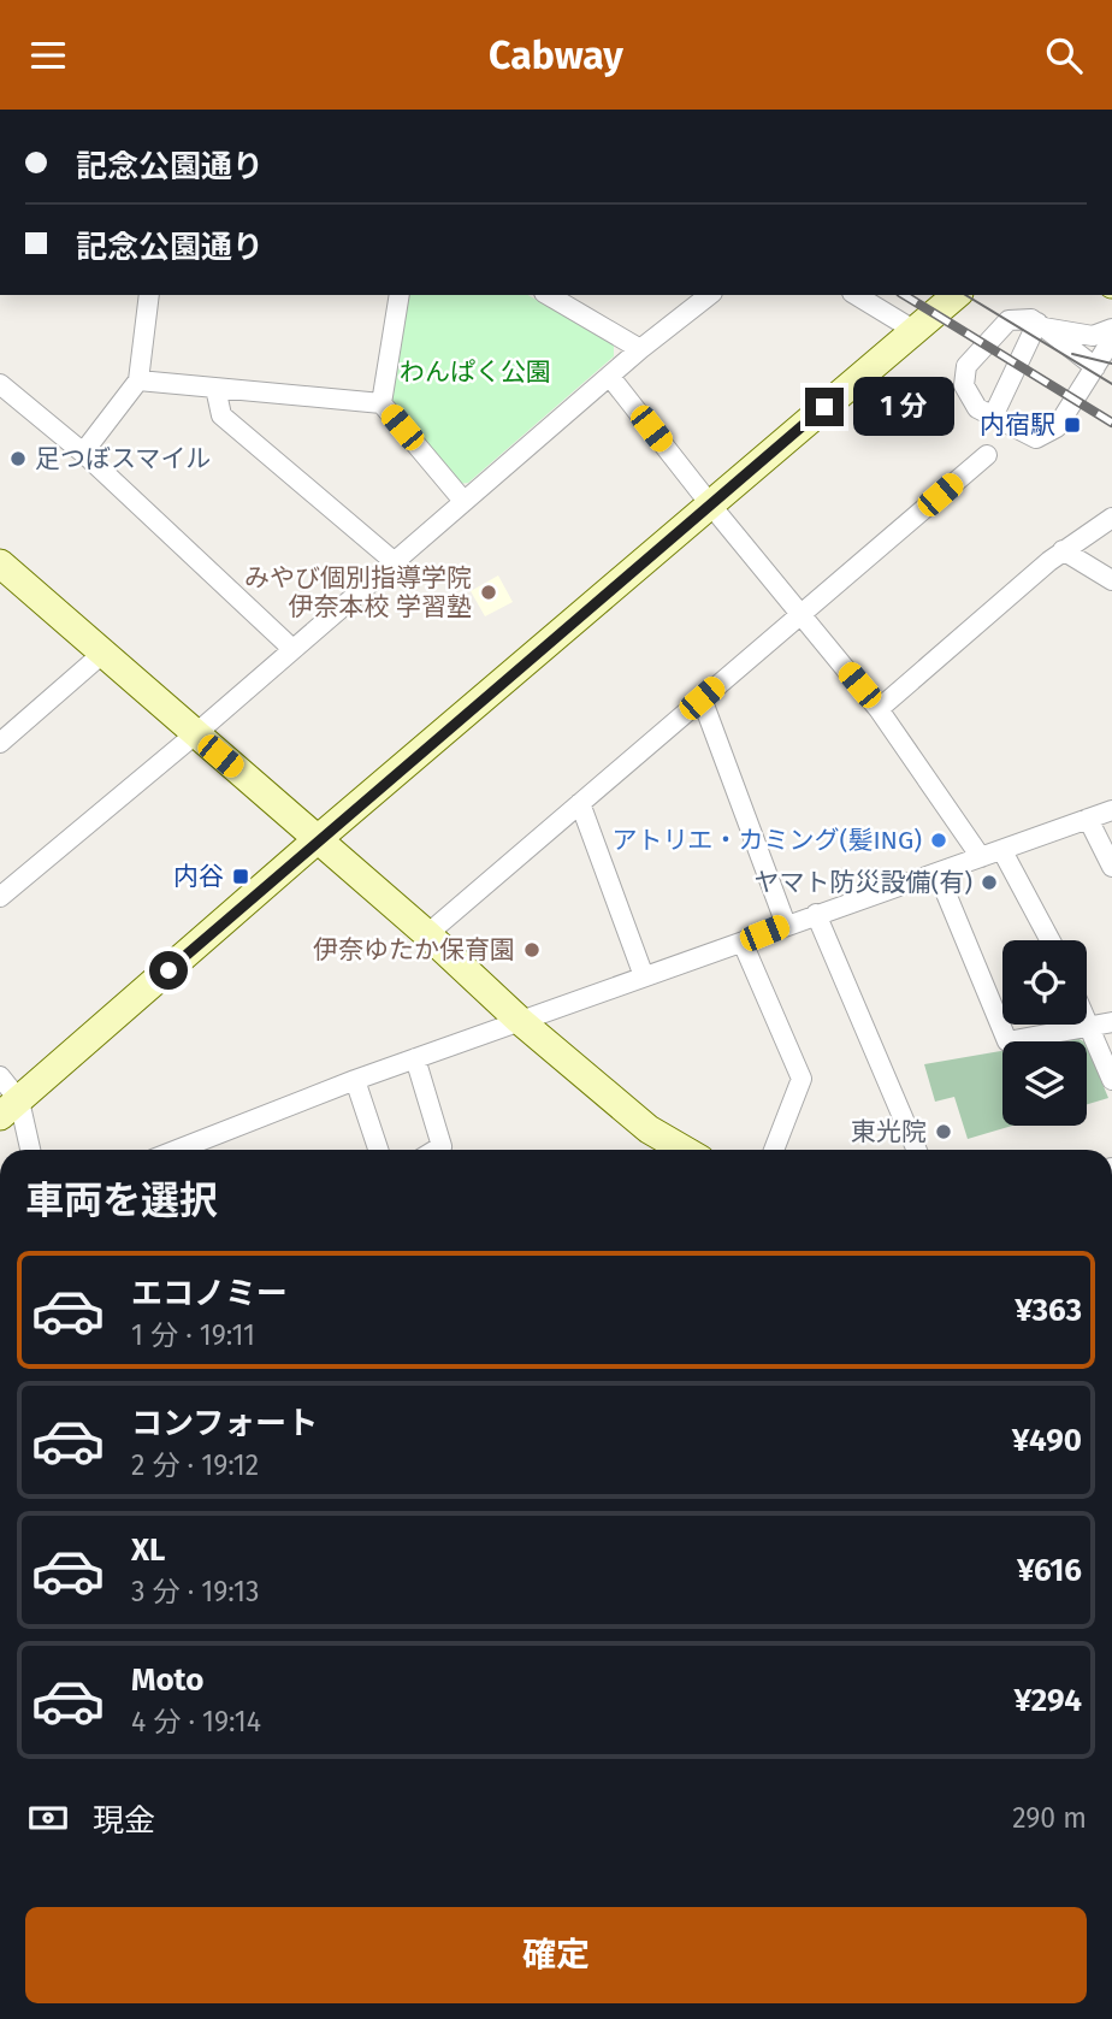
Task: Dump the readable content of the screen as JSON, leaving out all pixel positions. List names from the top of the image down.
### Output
{
  "parks": ["わんぱく公園"],
  "places": {
    "transit": ["内宿駅", "内谷"],
    "other": [
      "足つぼスマイル",
      "みやび個別指導学院 伊奈本校 学習塾",
      "アトリエ・カミング(髪ING)",
      "ヤマト防災設備(有)",
      "伊奈ゆたか保育園",
      "東光院"
    ]
  },
  "page": {
    "header": "Cabway",
    "banner": ["記念公園通り", "記念公園通り"],
    "bubble": "1 分",
    "heading": "車両を選択",
    "list": [
      {
        "name": "エコノミー",
        "note": "1 分 · 19:11",
        "value": "¥363"
      },
      {
        "name": "コンフォート",
        "note": "2 分 · 19:12",
        "value": "¥490"
      },
      {
        "name": "XL",
        "note": "3 分 · 19:13",
        "value": "¥616"
      },
      {
        "name": "Moto",
        "note": "4 分 · 19:14",
        "value": "¥294"
      }
    ],
    "pay": ["現金", "290 m"],
    "buttons": "確定"
  }
}
